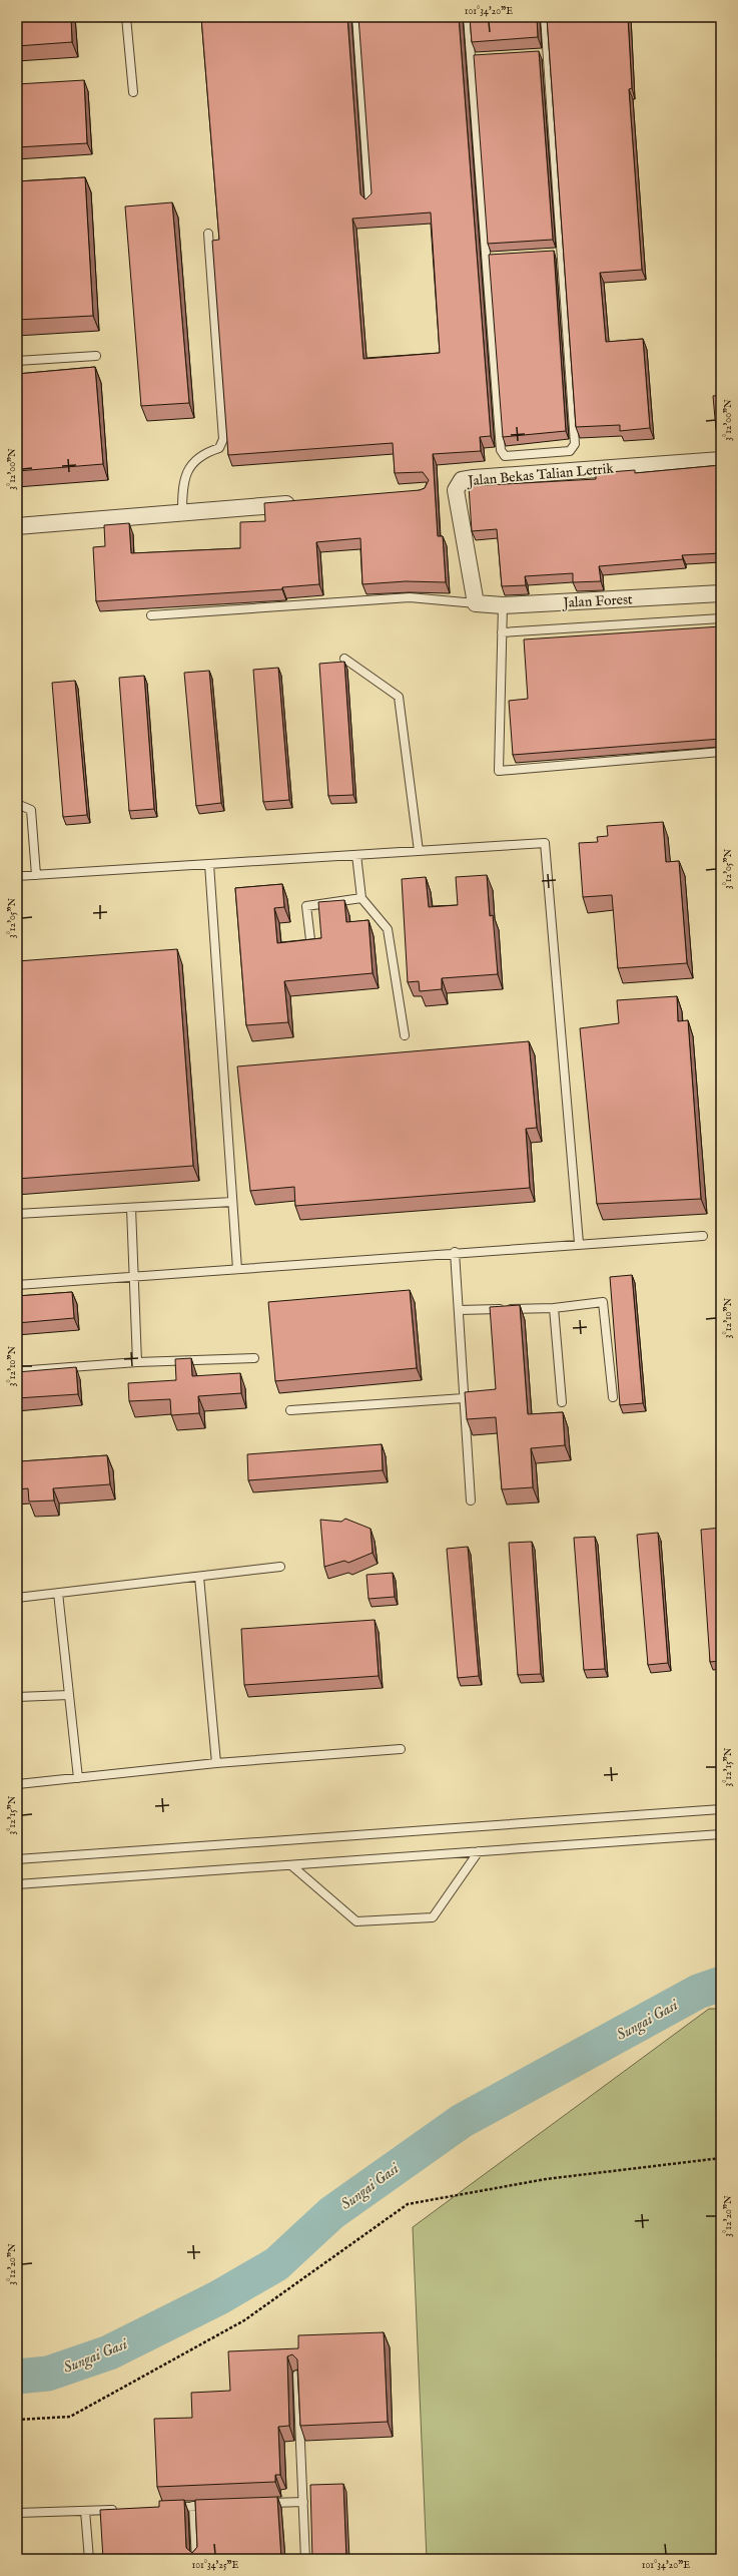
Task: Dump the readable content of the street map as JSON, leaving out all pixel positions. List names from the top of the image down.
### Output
{
  "streets": {
    "street": ["Jalan Bekas Talian Letrik", "Jalan Forest"]
  },
  "crossings": [
    ["Jalan Bekas Talian Letrik", "Jalan Forest"]
  ],
  "water": ["Sungai Gasi"],
  "coordinates": [
    "101°34'20\"E",
    "3°12'00\"N",
    "3°12'05\"N",
    "3°12'10\"N",
    "3°12'15\"N",
    "3°12'20\"N",
    "101°34'25\"E"
  ]
}
